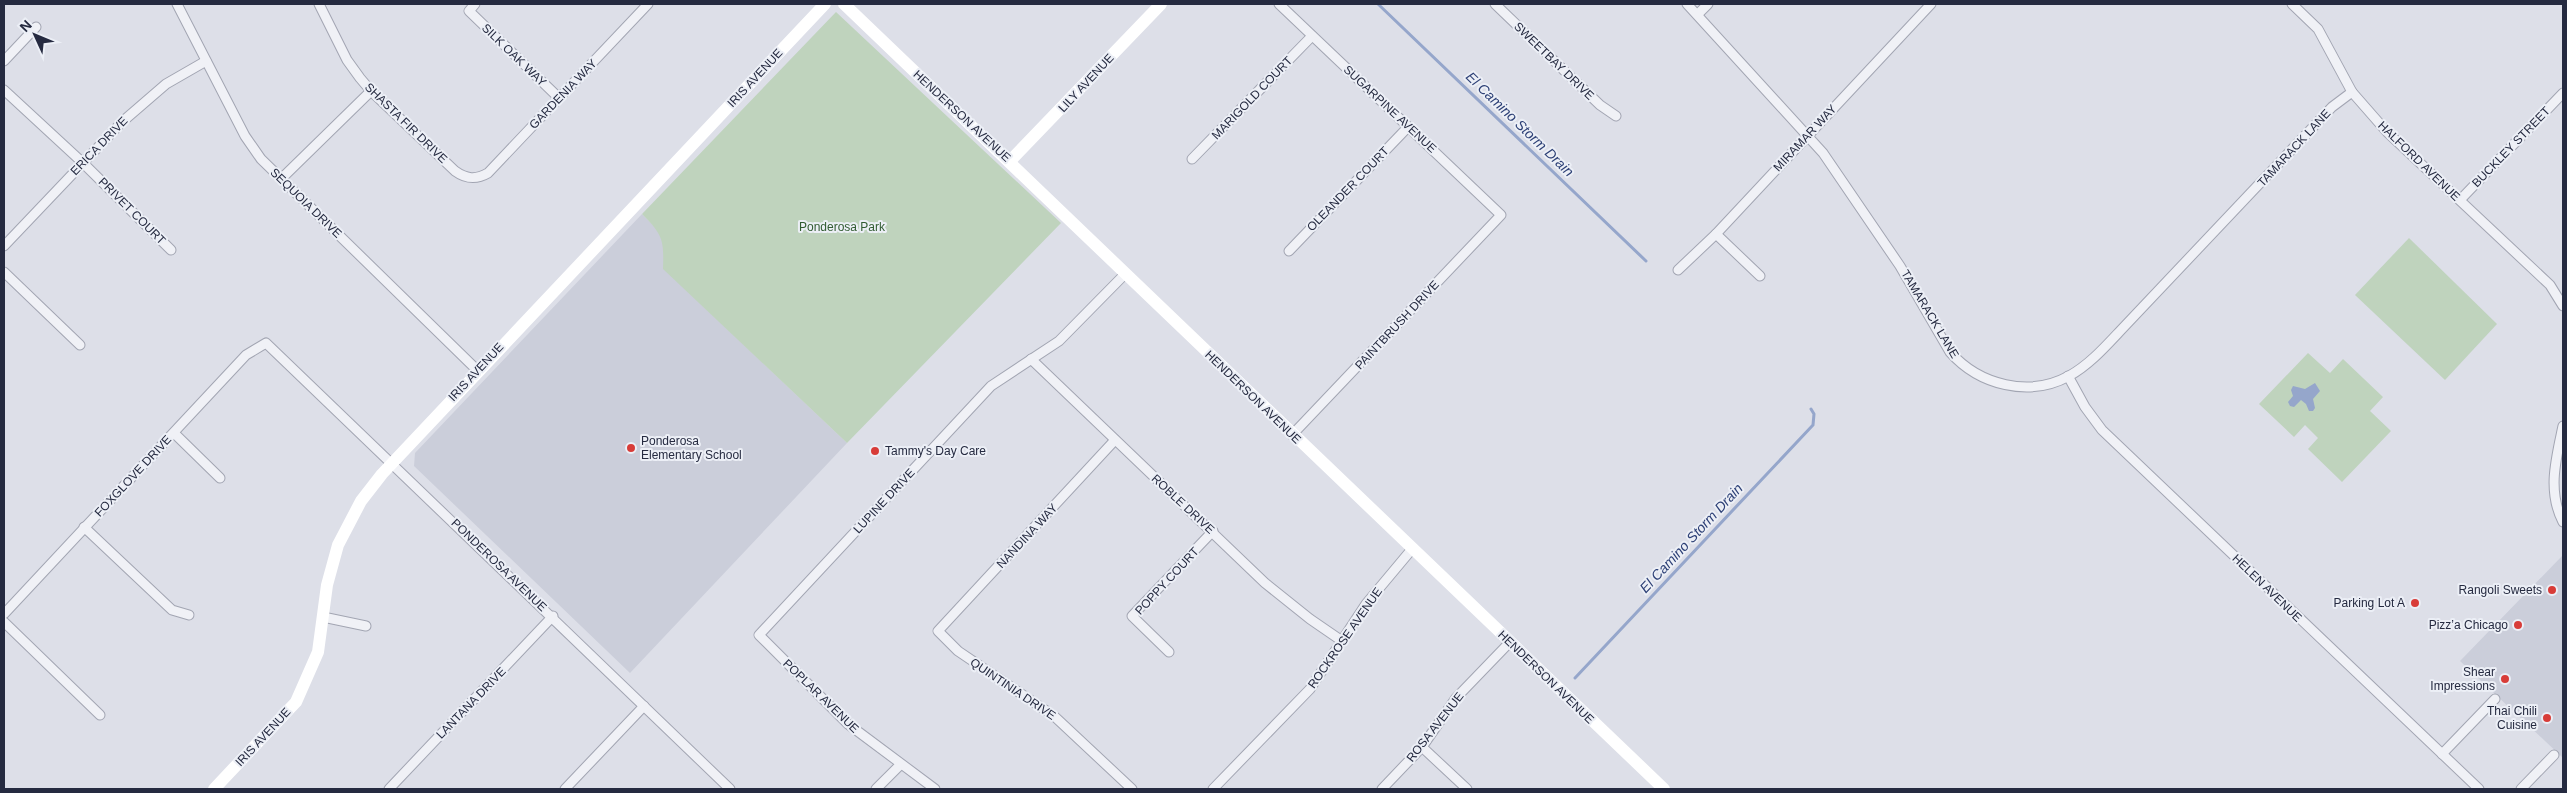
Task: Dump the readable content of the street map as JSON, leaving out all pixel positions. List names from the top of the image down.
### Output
{
  "streets": {
    "street": [
      "SILK OAK WAY",
      "SWEETBAY DRIVE",
      "IRIS AVENUE",
      "LILY AVENUE",
      "GARDENIA WAY",
      "MARIGOLD COURT",
      "SUGARPINE AVENUE",
      "HENDERSON AVENUE",
      "SHASTA FIR DRIVE",
      "MIRAMAR WAY",
      "ERICA DRIVE",
      "BUCKLEY STREET",
      "TAMARACK LANE",
      "HALFORD AVENUE",
      "OLEANDER COURT",
      "SEQUOIA DRIVE",
      "PRIVET COURT",
      "PAINTBRUSH DRIVE",
      "FOXGLOVE DRIVE",
      "LUPINE DRIVE",
      "ROBLE DRIVE",
      "NANDINA WAY",
      "PONDEROSA AVENUE",
      "POPPY COURT",
      "HELEN AVENUE",
      "ROCKROSE AVENUE",
      "QUINTINIA DRIVE",
      "POPLAR AVENUE",
      "LANTANA DRIVE",
      "ROSA AVENUE"
    ]
  },
  "crossings": [
    ["SILK OAK WAY", "GARDENIA WAY"],
    ["IRIS AVENUE", "SEQUOIA DRIVE"],
    ["IRIS AVENUE", "PONDEROSA AVENUE"],
    ["LILY AVENUE", "HENDERSON AVENUE"],
    ["GARDENIA WAY", "SHASTA FIR DRIVE"],
    ["MARIGOLD COURT", "SUGARPINE AVENUE"],
    ["SUGARPINE AVENUE", "OLEANDER COURT"],
    ["SUGARPINE AVENUE", "PAINTBRUSH DRIVE"],
    ["HENDERSON AVENUE", "PAINTBRUSH DRIVE"],
    ["HENDERSON AVENUE", "LUPINE DRIVE"],
    ["HENDERSON AVENUE", "ROCKROSE AVENUE"],
    ["HENDERSON AVENUE", "ROSA AVENUE"],
    ["MIRAMAR WAY", "TAMARACK LANE"],
    ["ERICA DRIVE", "SEQUOIA DRIVE"],
    ["ERICA DRIVE", "PRIVET COURT"],
    ["BUCKLEY STREET", "HALFORD AVENUE"],
    ["TAMARACK LANE", "HALFORD AVENUE"],
    ["TAMARACK LANE", "HELEN AVENUE"],
    ["FOXGLOVE DRIVE", "PONDEROSA AVENUE"],
    ["LUPINE DRIVE", "ROBLE DRIVE"],
    ["LUPINE DRIVE", "POPLAR AVENUE"],
    ["ROBLE DRIVE", "NANDINA WAY"],
    ["ROBLE DRIVE", "POPPY COURT"],
    ["ROBLE DRIVE", "ROCKROSE AVENUE"],
    ["NANDINA WAY", "QUINTINIA DRIVE"],
    ["PONDEROSA AVENUE", "LANTANA DRIVE"]
  ],
  "water": ["El Camino Storm Drain"],
  "parks": ["Ponderosa Park"],
  "places": [
    "Ponderosa Elementary School",
    "Tammy's Day Care",
    "Rangoli Sweets",
    "Parking Lot A",
    "Pizz’a Chicago",
    "Shear Impressions",
    "Thai Chili Cuisine"
  ],
  "north": "top left"
}
